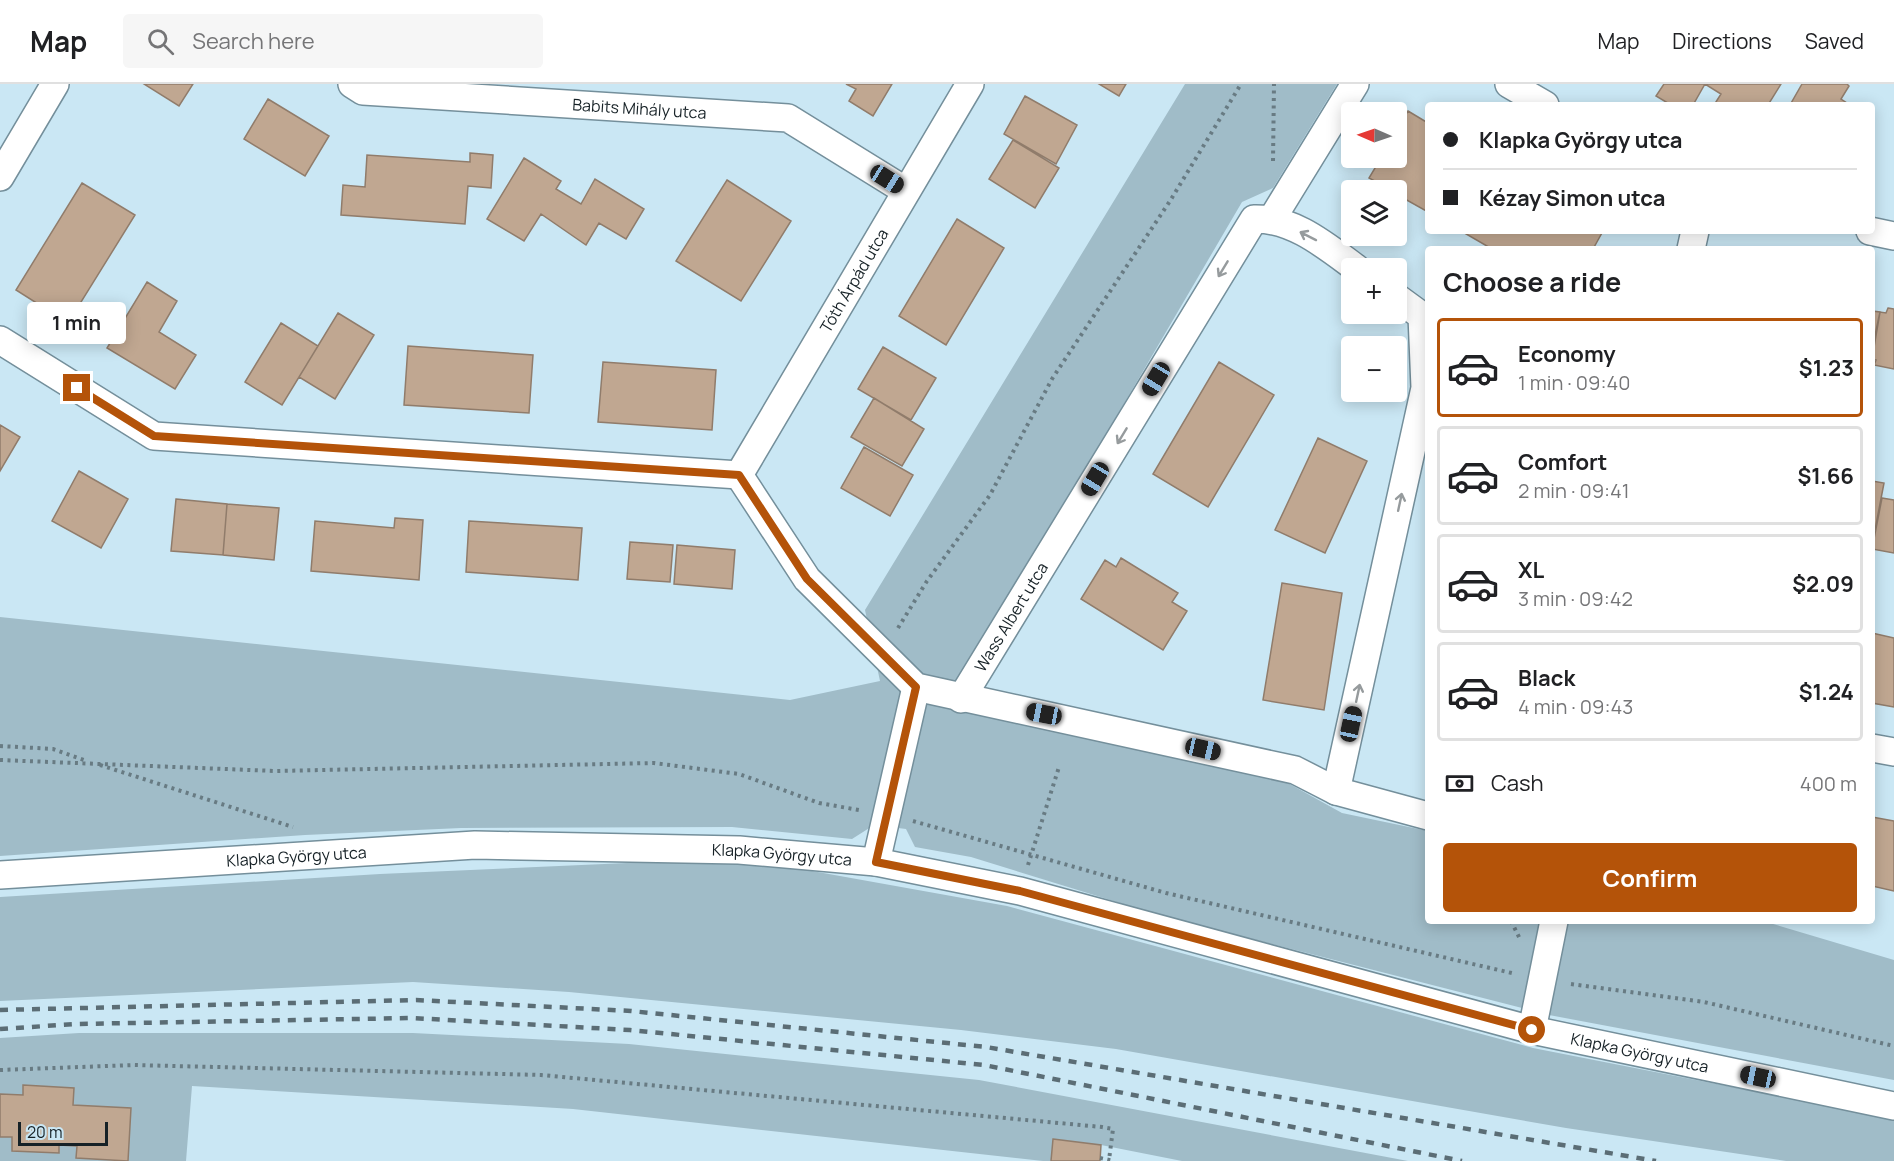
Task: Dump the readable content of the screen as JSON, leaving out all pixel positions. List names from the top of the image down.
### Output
{
  "streets": {
    "street": [
      "Babits Mihály utca",
      "Tóth Árpád utca",
      "Wass Albert utca",
      "Klapka György utca"
    ]
  },
  "crossings": [
    ["Babits Mihály utca", "Tóth Árpád utca"]
  ],
  "one_way": ["Wass Albert utca"],
  "scale_bar": "20 m",
  "north": "left",
  "page": {
    "header": "Map",
    "search": "Search here",
    "nav": ["Map", "Directions", "Saved"],
    "map_buttons": ["+", "−"],
    "banner": ["Klapka György utca", "Kézay Simon utca"],
    "heading": "Choose a ride",
    "bubble": "1 min",
    "list": [
      {
        "name": "Economy",
        "note": "1 min · 09:40",
        "value": "$1.23"
      },
      {
        "name": "Comfort",
        "note": "2 min · 09:41",
        "value": "$1.66"
      },
      {
        "name": "XL",
        "note": "3 min · 09:42",
        "value": "$2.09"
      },
      {
        "name": "Black",
        "note": "4 min · 09:43",
        "value": "$1.24"
      }
    ],
    "pay": ["Cash", "400 m"],
    "buttons": "Confirm",
    "scale": "20 m"
  }
}
